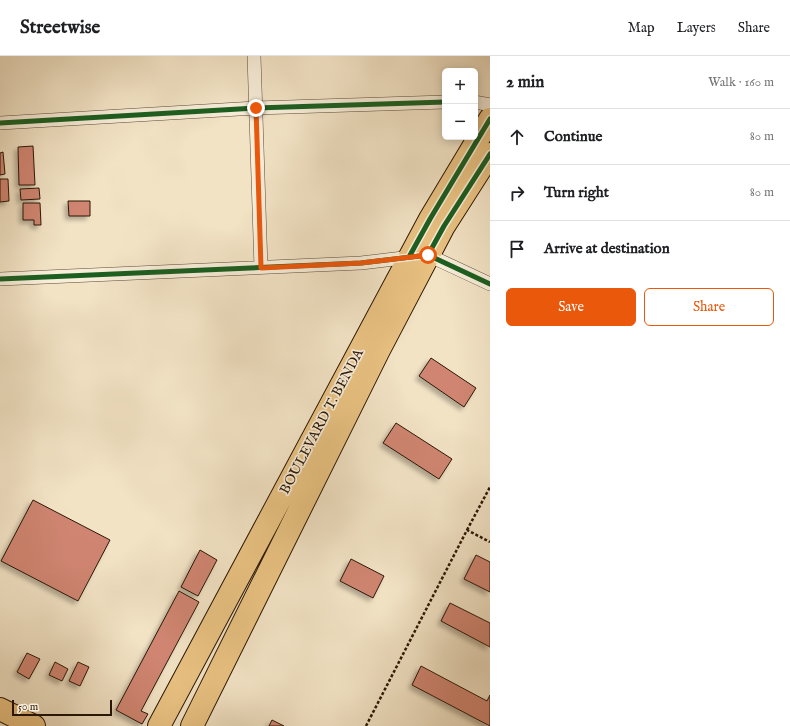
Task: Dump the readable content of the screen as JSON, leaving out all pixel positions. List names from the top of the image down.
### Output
{
  "streets": {
    "highway": ["BOULEVARD T. BENDA"]
  },
  "scale_bar": "50 m",
  "page": {
    "header": "Streetwise",
    "nav": ["Map", "Layers", "Share"],
    "heading": ["2 min", "Walk · 160 m"],
    "map_buttons": ["+", "−"],
    "list": [
      ["Continue", "80 m"],
      ["Turn right", "80 m"],
      "Arrive at destination"
    ],
    "buttons": ["Save", "Share"],
    "scale": "50 m"
  }
}
